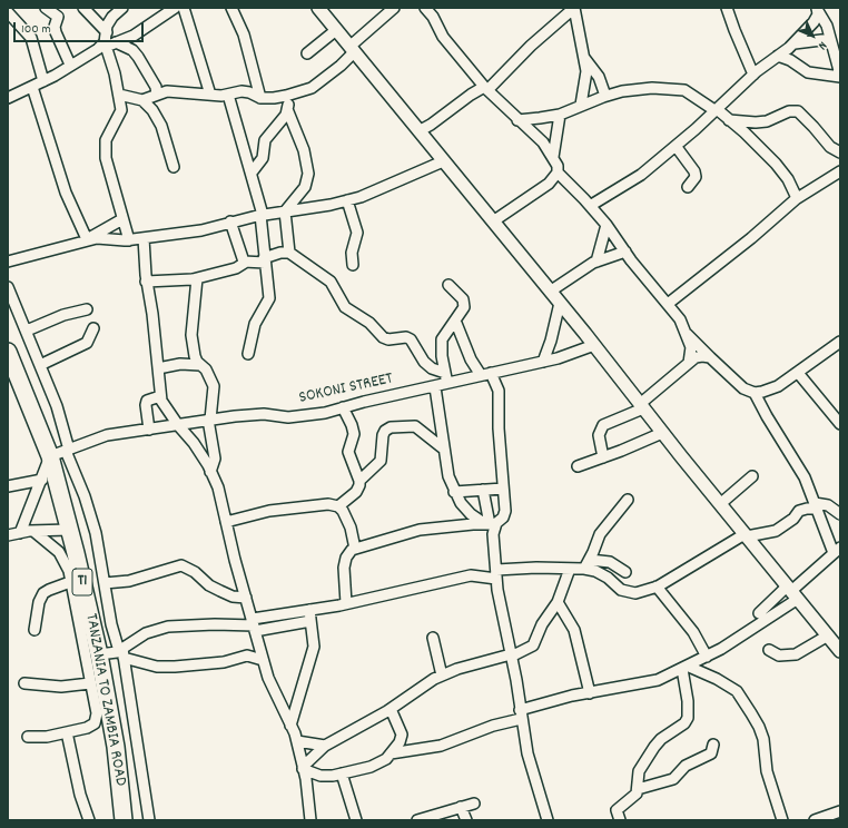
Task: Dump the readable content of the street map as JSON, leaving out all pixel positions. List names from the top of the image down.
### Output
{
  "streets": {
    "highway": ["T1", "TANZANIA TO ZAMBIA ROAD"],
    "street": ["SOKONI STREET"]
  },
  "crossings": [
    ["SOKONI STREET", "TANZANIA TO ZAMBIA ROAD"]
  ],
  "scale_bar": "100 m",
  "north": "bottom right"
}
